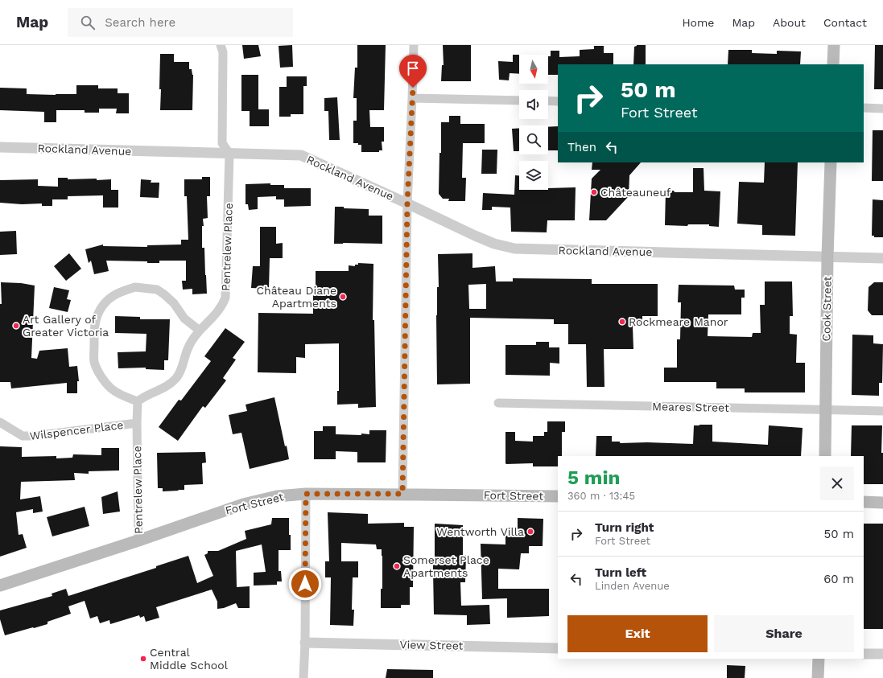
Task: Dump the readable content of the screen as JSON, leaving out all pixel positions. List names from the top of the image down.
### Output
{
  "streets": {
    "main road": ["Cook Street", "Fort Street"],
    "street": [
      "Rockland Avenue",
      "Pentrelew Place",
      "Meares Street",
      "Wilspencer Place",
      "View Street"
    ]
  },
  "crossings": [
    ["Rockland Avenue", "Pentrelew Place"],
    ["Rockland Avenue", "Cook Street"],
    ["Pentrelew Place", "Wilspencer Place"],
    ["Pentrelew Place", "Fort Street"],
    ["Cook Street", "Meares Street"]
  ],
  "places": [
    "Châteauneuf",
    "Château Diane Apartments",
    "Rockmeare Manor",
    "Art Gallery of Greater Victoria",
    "Wentworth Villa",
    "Somerset Place Apartments",
    "Central Middle School"
  ],
  "north": "bottom",
  "page": {
    "header": "Map",
    "search": "Search here",
    "nav": [
      "Home",
      "Map",
      "About",
      "Contact"
    ],
    "turn": ["50 m", "Fort Street"],
    "then": "Then",
    "heading": ["5 min", "360 m · 13:45"],
    "list": [
      {
        "name": "Turn right",
        "note": "Fort Street",
        "value": "50 m"
      },
      {
        "name": "Turn left",
        "note": "Linden Avenue",
        "value": "60 m"
      }
    ],
    "buttons": ["Exit", "Share"]
  }
}
